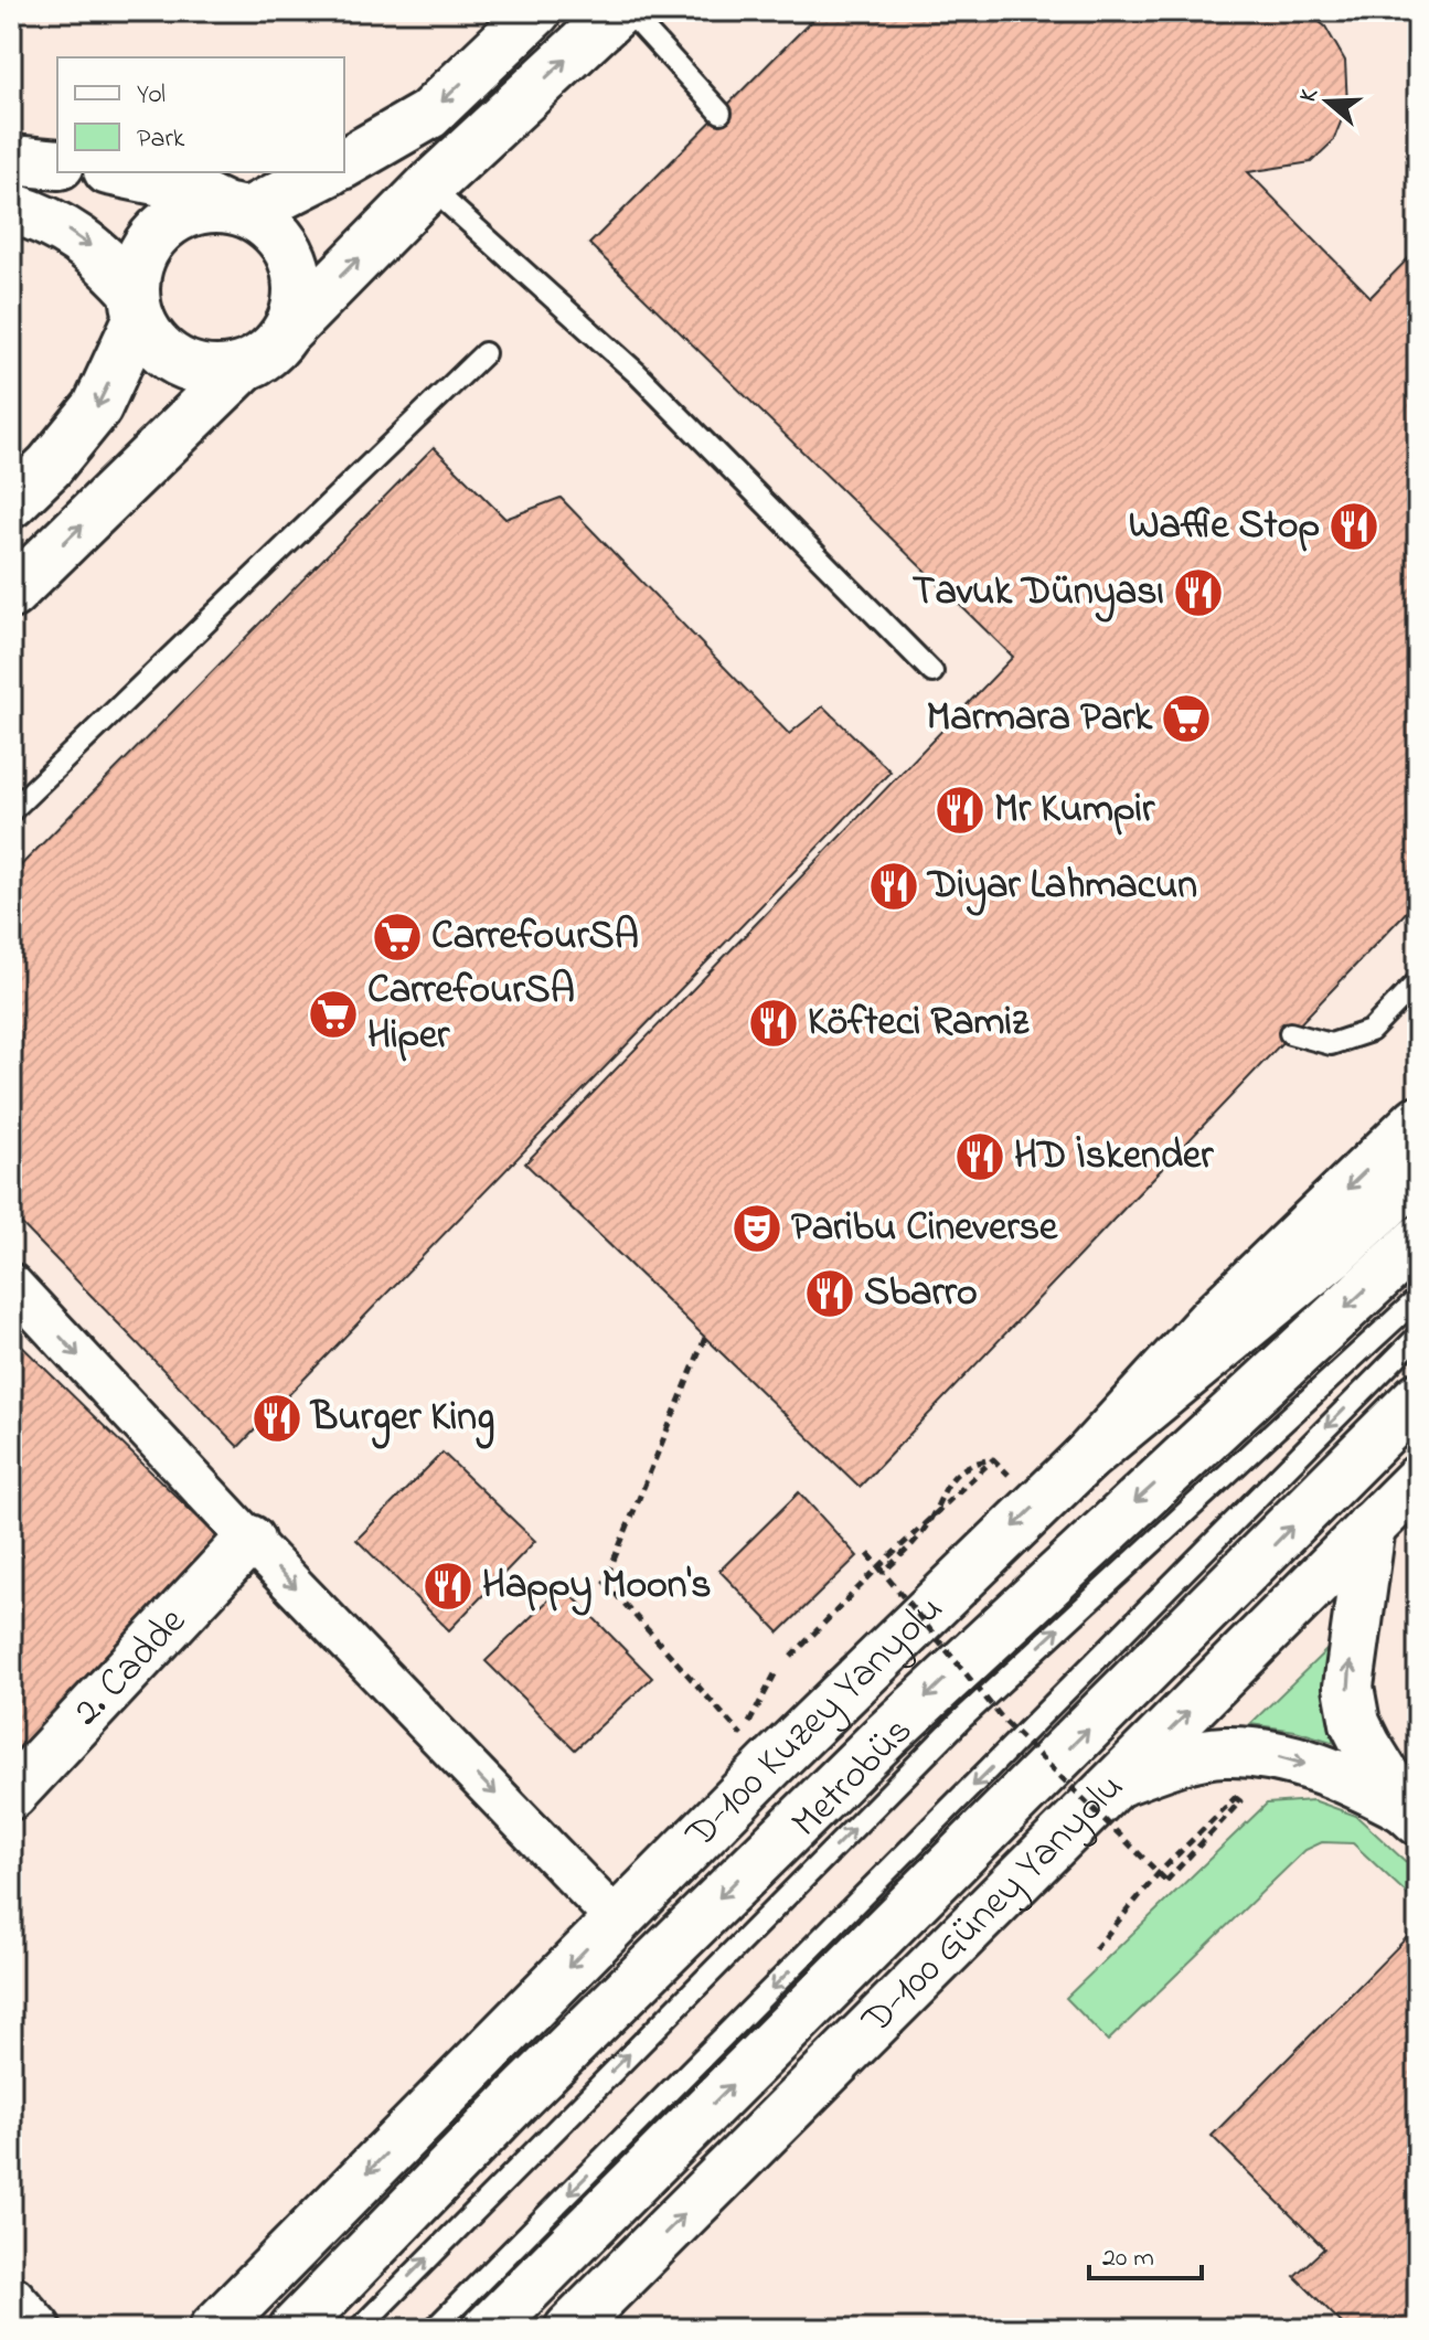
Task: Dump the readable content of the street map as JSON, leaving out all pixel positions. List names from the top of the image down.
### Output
{
  "streets": {
    "main road": ["2. Cadde", "D-100 Kuzey Yanyolu", "D-100 Güney Yanyolu"],
    "lane": ["Metrobüs"]
  },
  "places": {
    "restaurant": [
      "Waffle Stop",
      "Tavuk Dünyası",
      "Mr Kumpir",
      "Diyar Lahmacun",
      "Köfteci Ramiz",
      "HD İskender",
      "Sbarro",
      "Burger King",
      "Happy Moon's"
    ],
    "supermarket": ["Marmara Park", "CarrefourSA", "CarrefourSA Hiper"],
    "theatre": ["Paribu Cineverse"]
  },
  "legend": ["Yol", "Park"],
  "scale_bar": "20 m",
  "north": "left"
}
